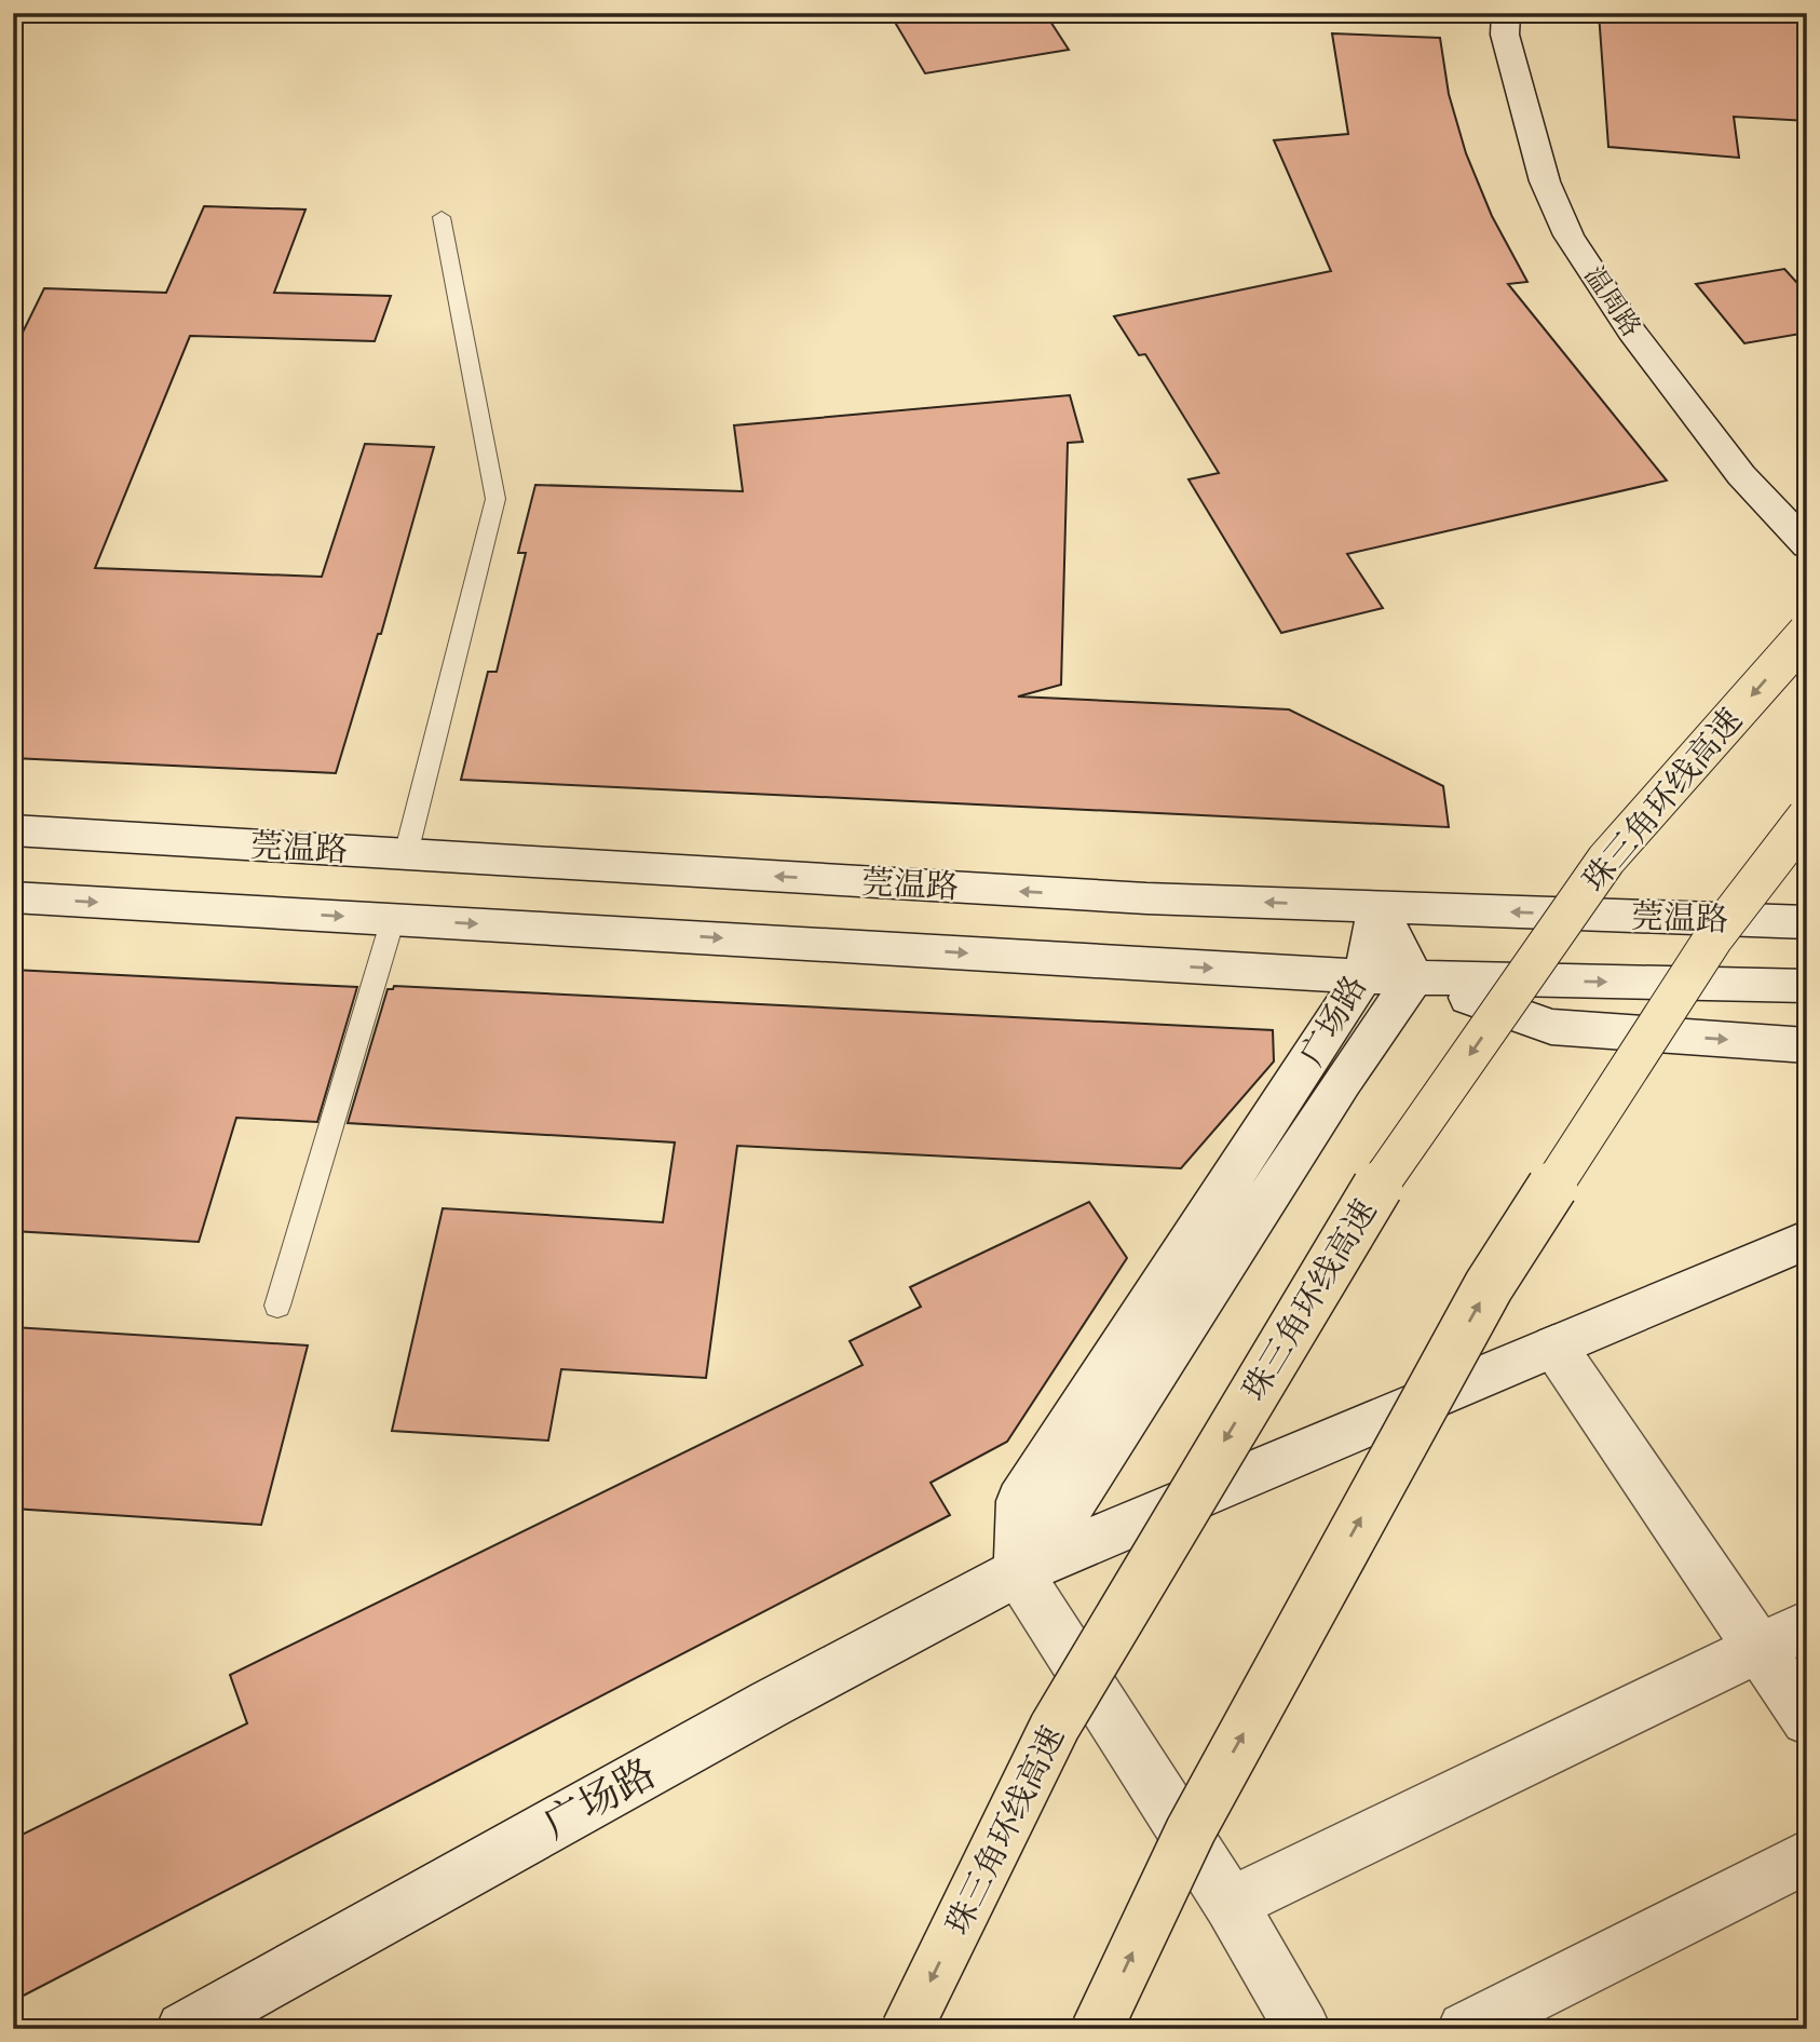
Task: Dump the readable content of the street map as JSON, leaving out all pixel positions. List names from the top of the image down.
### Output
{
  "streets": {
    "highway": ["珠三角环线高速"],
    "street": ["温周路", "莞温路", "广场路"]
  },
  "crossings": [
    ["莞温路", "广场路"]
  ]
}
